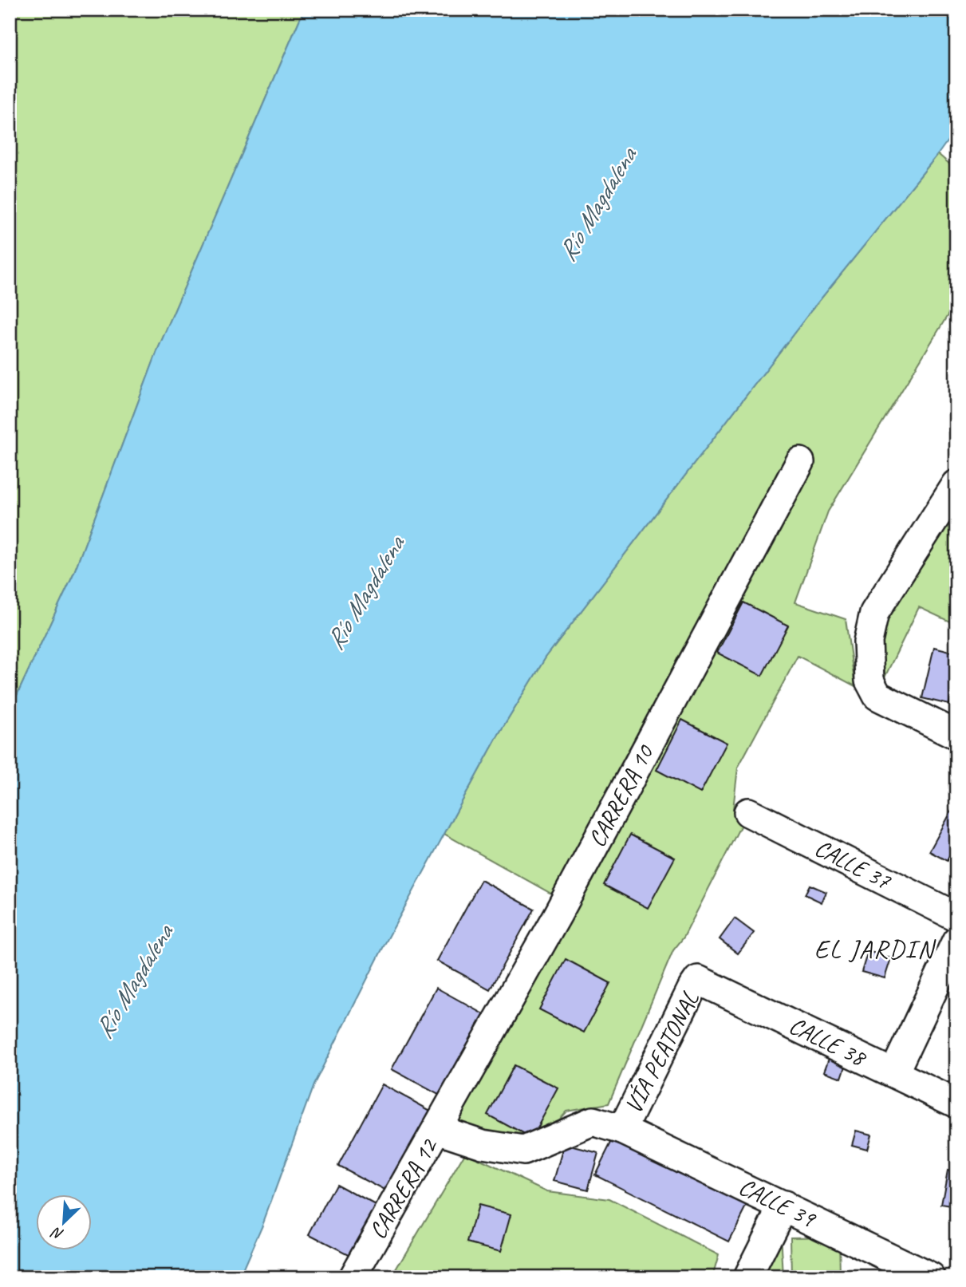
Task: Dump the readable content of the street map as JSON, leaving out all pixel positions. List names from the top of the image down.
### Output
{
  "streets": {
    "street": [
      "CARRERA 10",
      "CALLE 37",
      "CALLE 38",
      "VÍA PEATONAL",
      "CARRERA 12",
      "CALLE 39"
    ]
  },
  "crossings": [
    ["CARRERA 10", "VÍA PEATONAL"],
    ["CARRERA 10", "CARRERA 12"],
    ["CALLE 38", "VÍA PEATONAL"],
    ["VÍA PEATONAL", "CARRERA 12"],
    ["VÍA PEATONAL", "CALLE 39"]
  ],
  "districts": ["EL JARDIN"],
  "water": ["Río Magdalena"],
  "north": "bottom left"
}
